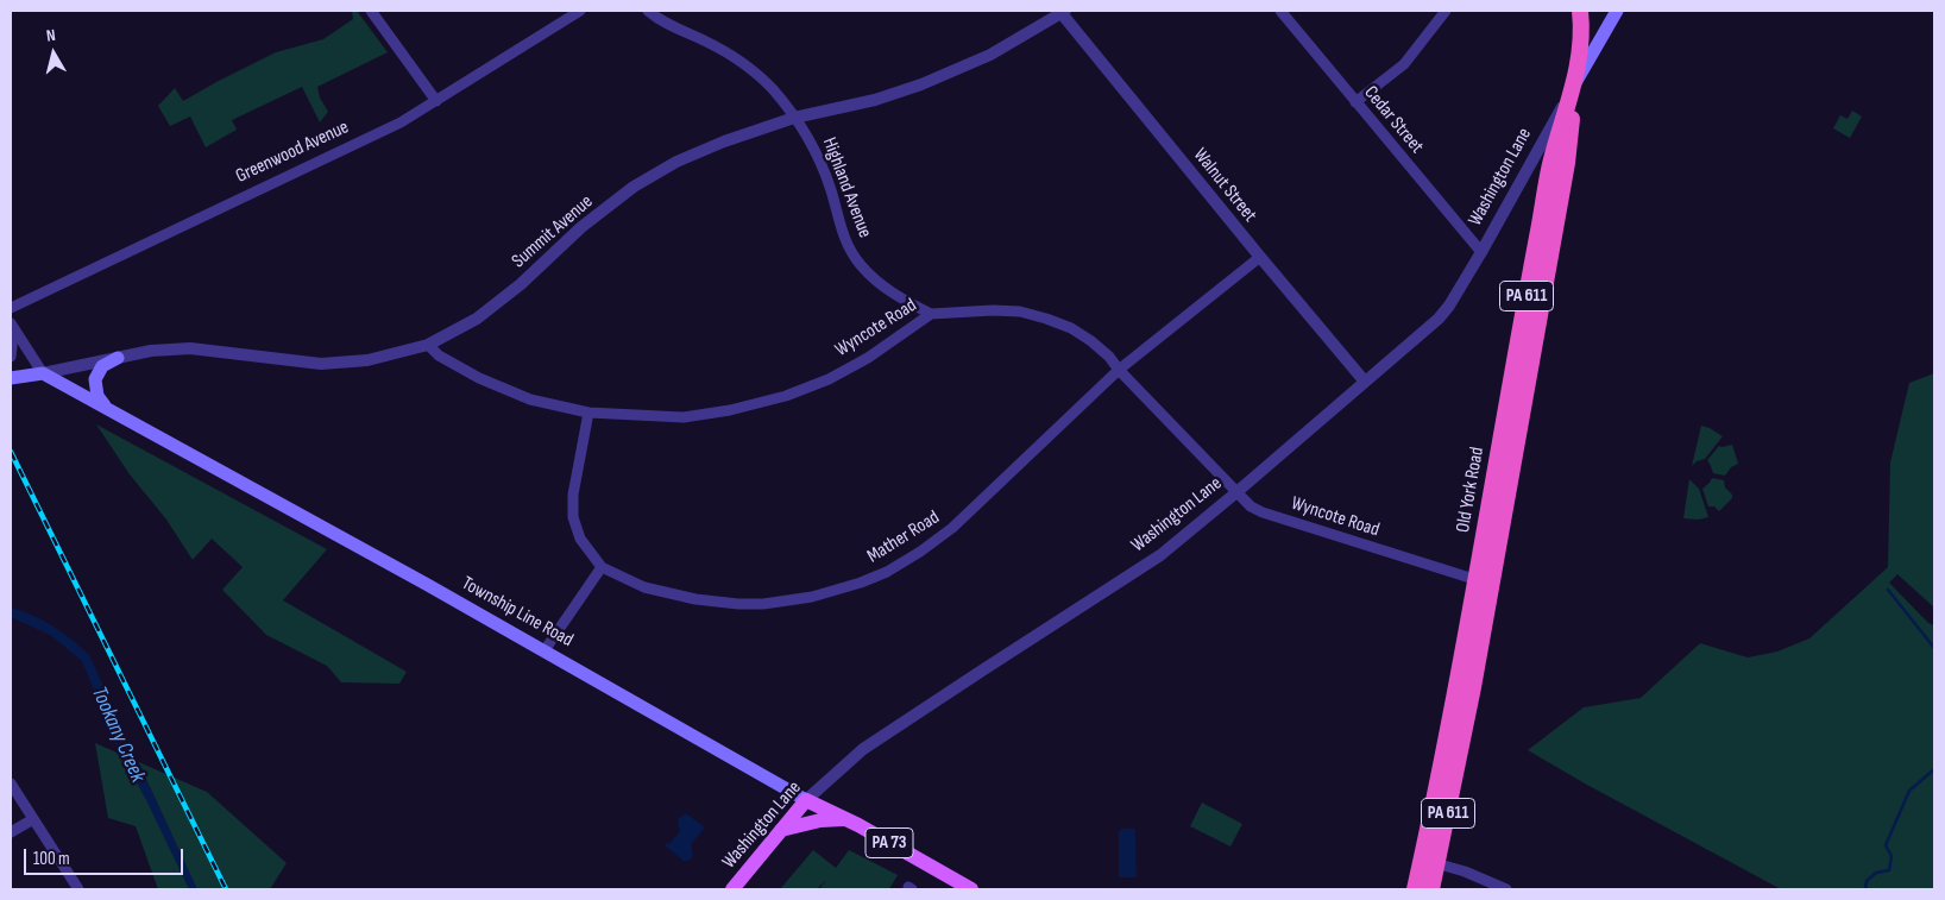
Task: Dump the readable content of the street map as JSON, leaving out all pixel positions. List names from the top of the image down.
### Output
{
  "streets": {
    "highway": ["PA 611", "Old York Road"],
    "main road": ["Washington Lane", "Township Line Road", "PA 73"],
    "street": [
      "Cedar Street",
      "Greenwood Avenue",
      "Walnut Street",
      "Highland Avenue",
      "Summit Avenue",
      "Wyncote Road",
      "Mather Road"
    ]
  },
  "crossings": [
    ["Cedar Street", "Washington Lane"],
    ["Washington Lane", "Walnut Street"],
    ["Washington Lane", "Wyncote Road"],
    ["Washington Lane", "Old York Road"],
    ["Washington Lane", "Township Line Road"],
    ["Walnut Street", "Summit Avenue"],
    ["Walnut Street", "Mather Road"],
    ["Highland Avenue", "Summit Avenue"],
    ["Highland Avenue", "Wyncote Road"],
    ["Summit Avenue", "Wyncote Road"],
    ["Summit Avenue", "Township Line Road"],
    ["Wyncote Road", "Old York Road"],
    ["Wyncote Road", "Mather Road"]
  ],
  "water": ["Tookany Creek"],
  "scale_bar": "100 m",
  "north": "top"
}
